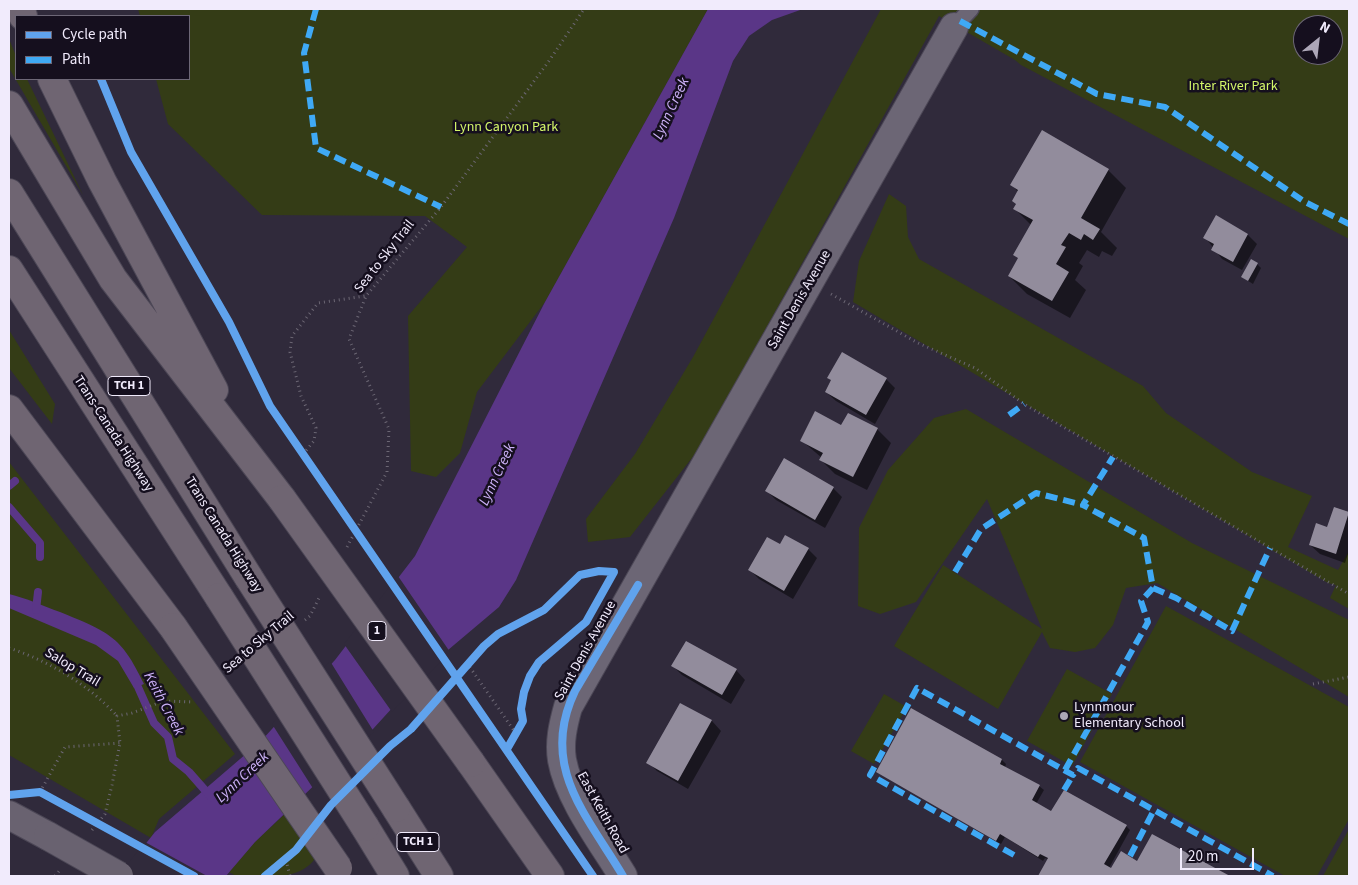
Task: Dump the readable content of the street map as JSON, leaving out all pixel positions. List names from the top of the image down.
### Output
{
  "streets": {
    "highway": [
      "TCH 1",
      "Trans-Canada Highway",
      "Trans Canada Highway",
      "1"
    ],
    "street": ["Saint Denis Avenue", "East Keith Road"],
    "path": ["Sea to Sky Trail", "Salop Trail"]
  },
  "crossings": [
    ["Saint Denis Avenue", "East Keith Road"]
  ],
  "water": ["Lynn Creek", "Keith Creek"],
  "parks": ["Inter River Park", "Lynn Canyon Park"],
  "places": ["Lynnmour Elementary School"],
  "legend": ["Cycle path", "Path"],
  "scale_bar": "20 m",
  "north": "top right"
}
